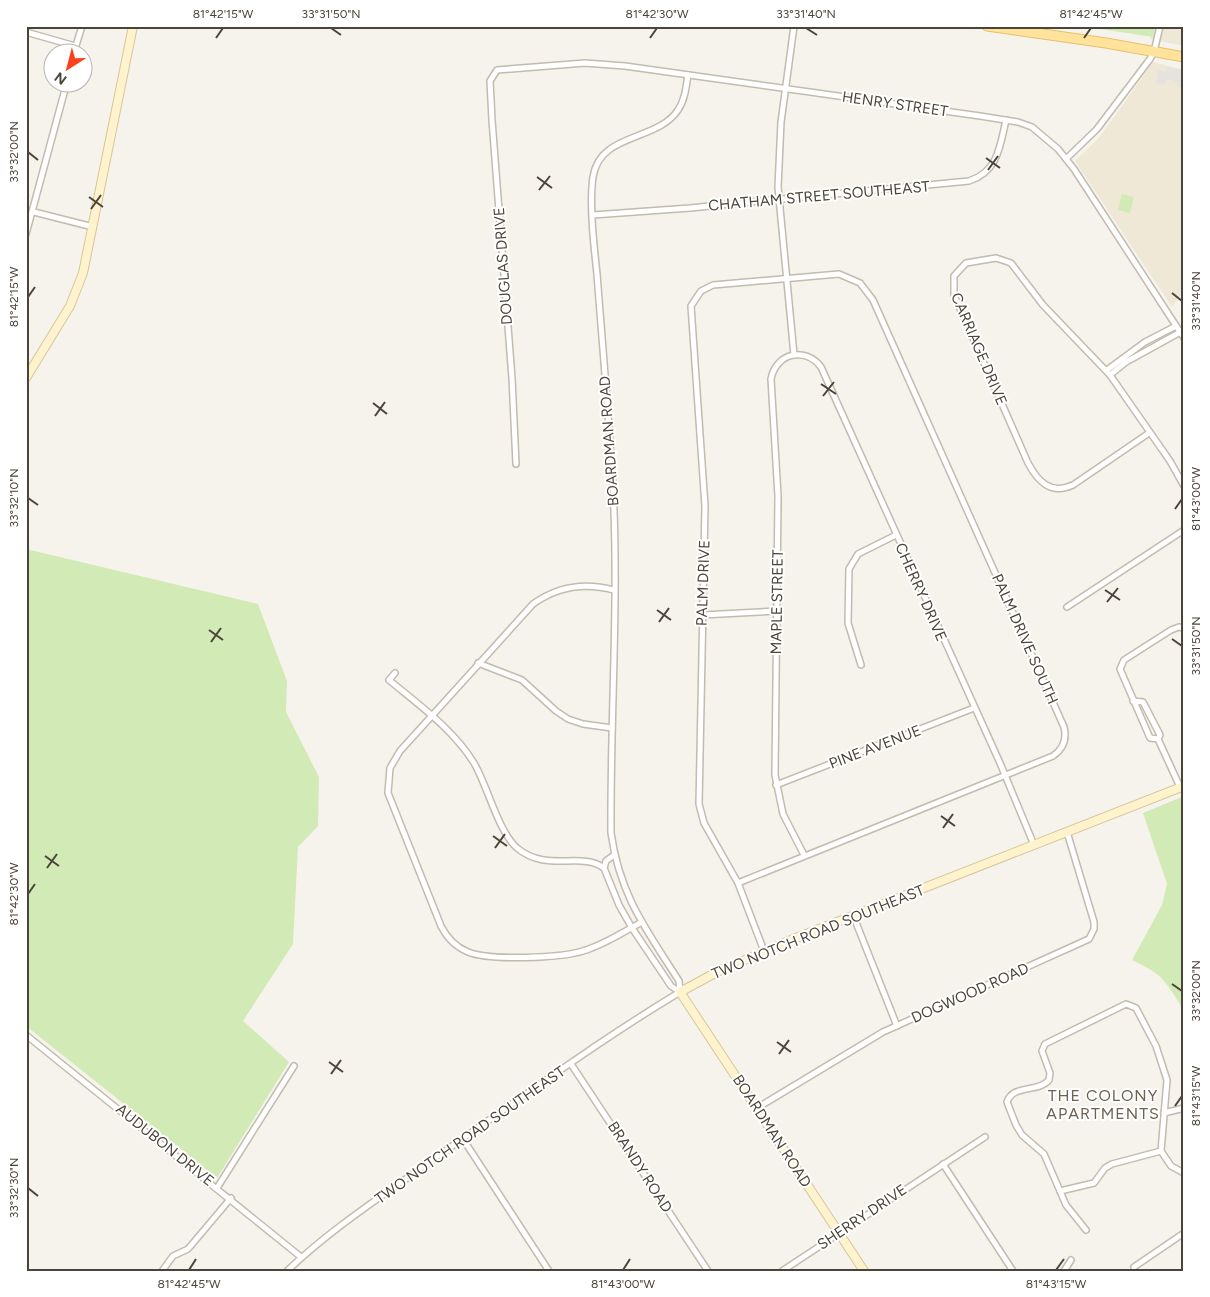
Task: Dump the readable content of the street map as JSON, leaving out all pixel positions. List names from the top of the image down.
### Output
{
  "streets": {
    "street": [
      "HENRY STREET",
      "CHATHAM STREET SOUTHEAST",
      "DOUGLAS DRIVE",
      "CARRIAGE DRIVE",
      "BOARDMAN ROAD",
      "PALM DRIVE",
      "CHERRY DRIVE",
      "MAPLE STREET",
      "PALM DRIVE SOUTH",
      "PINE AVENUE",
      "TWO NOTCH ROAD SOUTHEAST",
      "DOGWOOD ROAD",
      "AUDUBON DRIVE",
      "BRANDY ROAD",
      "SHERRY DRIVE"
    ]
  },
  "crossings": [
    ["HENRY STREET", "CHATHAM STREET SOUTHEAST"],
    ["HENRY STREET", "DOUGLAS DRIVE"],
    ["HENRY STREET", "BOARDMAN ROAD"],
    ["CHATHAM STREET SOUTHEAST", "BOARDMAN ROAD"],
    ["BOARDMAN ROAD", "TWO NOTCH ROAD SOUTHEAST"],
    ["BOARDMAN ROAD", "DOGWOOD ROAD"],
    ["BOARDMAN ROAD", "SHERRY DRIVE"],
    ["PALM DRIVE", "PALM DRIVE SOUTH"],
    ["PALM DRIVE", "TWO NOTCH ROAD SOUTHEAST"],
    ["CHERRY DRIVE", "MAPLE STREET"],
    ["CHERRY DRIVE", "PALM DRIVE SOUTH"],
    ["CHERRY DRIVE", "PINE AVENUE"],
    ["CHERRY DRIVE", "TWO NOTCH ROAD SOUTHEAST"],
    ["MAPLE STREET", "PALM DRIVE SOUTH"],
    ["MAPLE STREET", "PINE AVENUE"],
    ["TWO NOTCH ROAD SOUTHEAST", "DOGWOOD ROAD"],
    ["TWO NOTCH ROAD SOUTHEAST", "AUDUBON DRIVE"],
    ["TWO NOTCH ROAD SOUTHEAST", "BRANDY ROAD"]
  ],
  "districts": ["THE COLONY APARTMENTS"],
  "north": "bottom left",
  "coordinates": [
    "81°42'15\"W",
    "33°31'50\"N",
    "81°42'30\"W",
    "33°31'40\"N",
    "81°42'45\"W",
    "33°32'00\"N",
    "33°32'10\"N",
    "81°43'00\"W",
    "81°43'15\"W",
    "33°32'30\"N"
  ]
}
